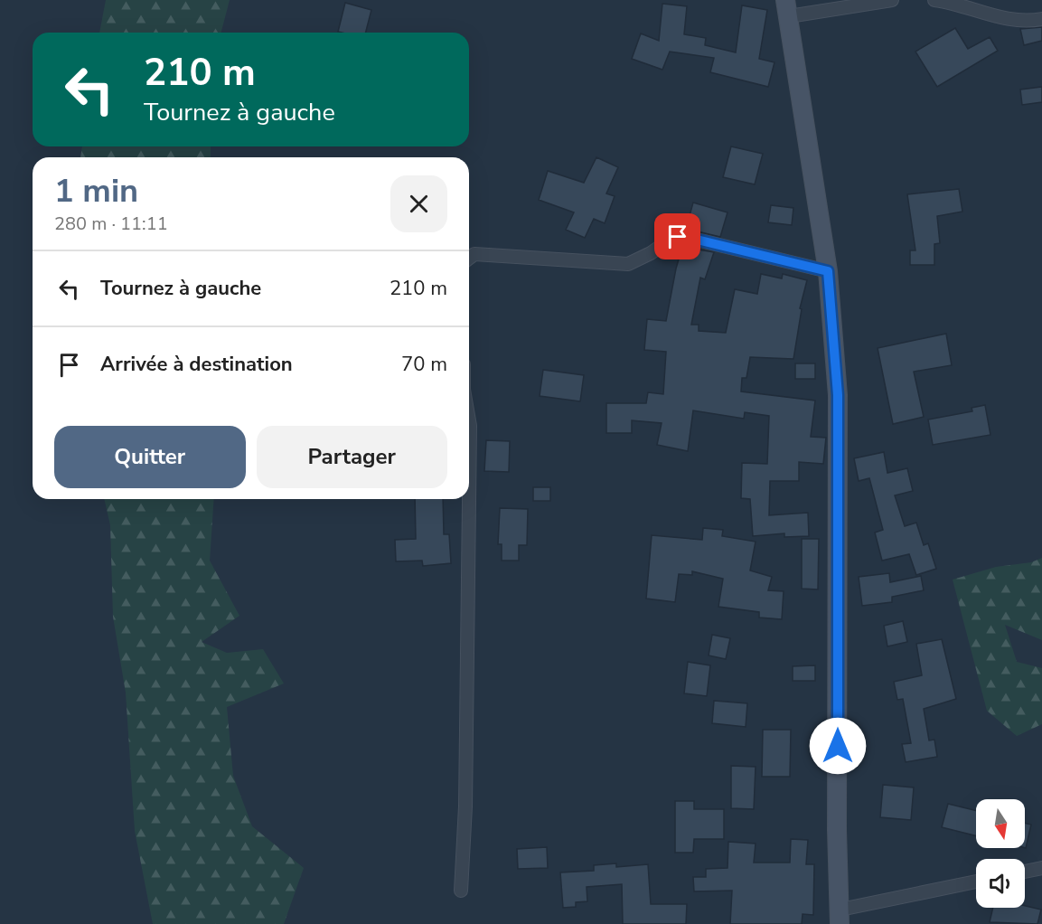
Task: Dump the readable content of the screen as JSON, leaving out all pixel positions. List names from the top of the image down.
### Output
{
  "north": "bottom",
  "page": {
    "turn": ["210 m", "Tournez à gauche"],
    "heading": ["1 min", "280 m · 11:11"],
    "list": [
      {
        "name": "Tournez à gauche",
        "value": "210 m"
      },
      {
        "name": "Arrivée à destination",
        "value": "70 m"
      }
    ],
    "buttons": ["Quitter", "Partager"]
  }
}
